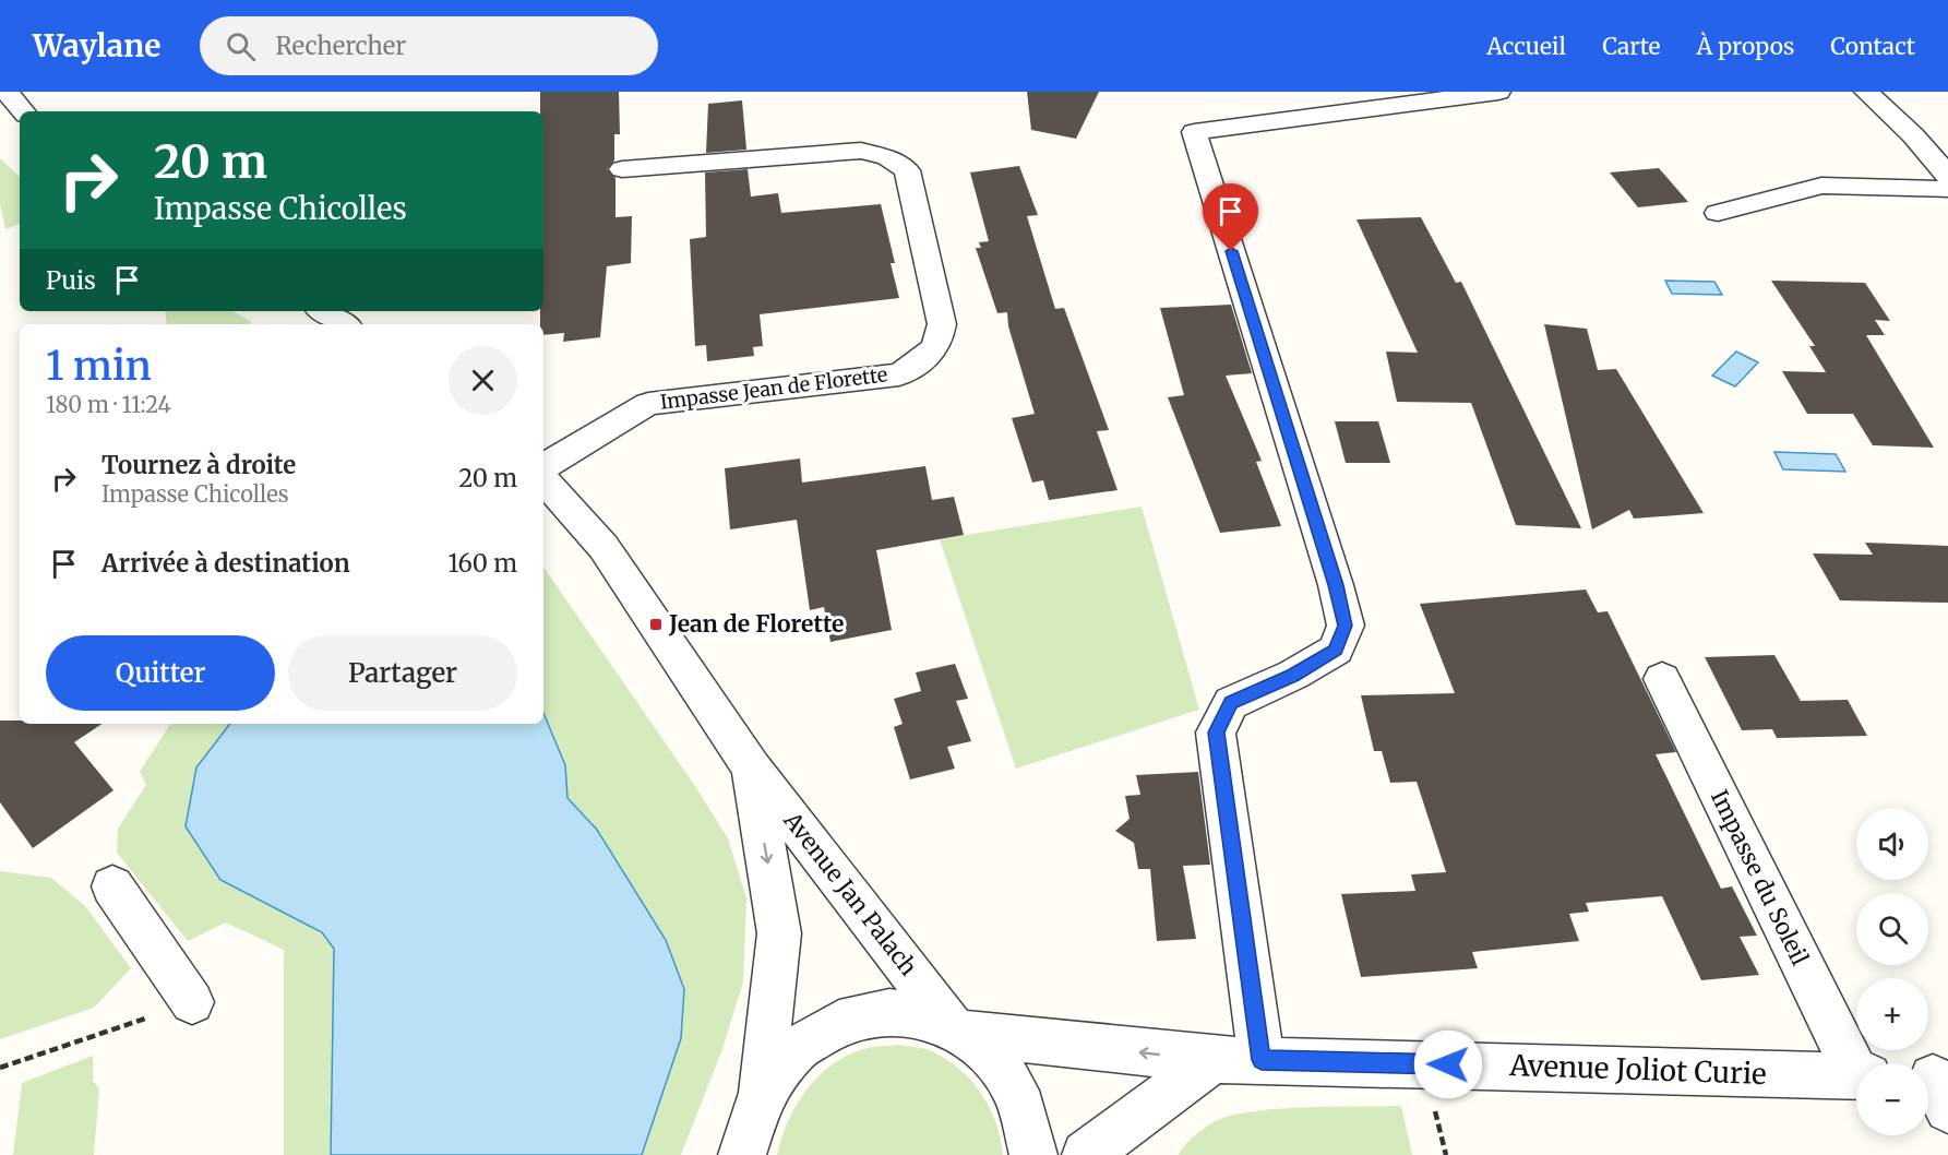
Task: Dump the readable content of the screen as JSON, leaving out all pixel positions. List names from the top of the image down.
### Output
{
  "streets": {
    "street": [
      "Impasse Jean de Florette",
      "Impasse du Soleil",
      "Avenue Jan Palach",
      "Avenue Joliot Curie"
    ]
  },
  "crossings": [
    ["Avenue Jan Palach", "Avenue Joliot Curie"]
  ],
  "places": {
    "transit": ["Jean de Florette"]
  },
  "page": {
    "header": "Waylane",
    "search": "Rechercher",
    "nav": [
      "Accueil",
      "Carte",
      "À propos",
      "Contact"
    ],
    "turn": ["20 m", "Impasse Chicolles"],
    "then": "Puis",
    "heading": ["1 min", "180 m · 11:24"],
    "list": [
      {
        "name": "Tournez à droite",
        "note": "Impasse Chicolles",
        "value": "20 m"
      },
      {
        "name": "Arrivée à destination",
        "value": "160 m"
      }
    ],
    "buttons": ["Quitter", "Partager"],
    "map_buttons": ["+", "−"]
  }
}
